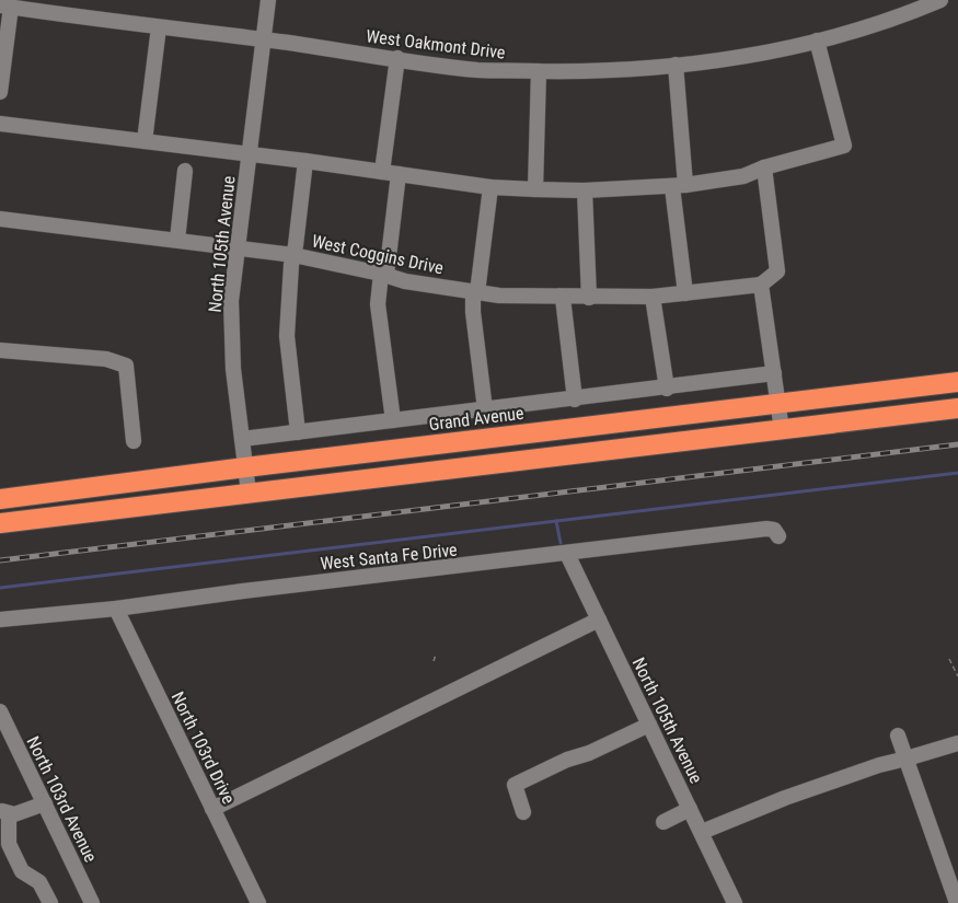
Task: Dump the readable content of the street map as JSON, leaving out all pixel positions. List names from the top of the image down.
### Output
{
  "streets": {
    "highway": ["Grand Avenue"],
    "street": [
      "West Oakmont Drive",
      "North 105th Avenue",
      "West Coggins Drive",
      "West Santa Fe Drive",
      "North 103rd Drive",
      "North 103rd Avenue"
    ]
  },
  "crossings": [
    ["West Oakmont Drive", "North 105th Avenue"],
    ["North 105th Avenue", "West Coggins Drive"],
    ["North 105th Avenue", "Grand Avenue"],
    ["North 105th Avenue", "West Santa Fe Drive"],
    ["West Santa Fe Drive", "North 103rd Drive"]
  ]
}
